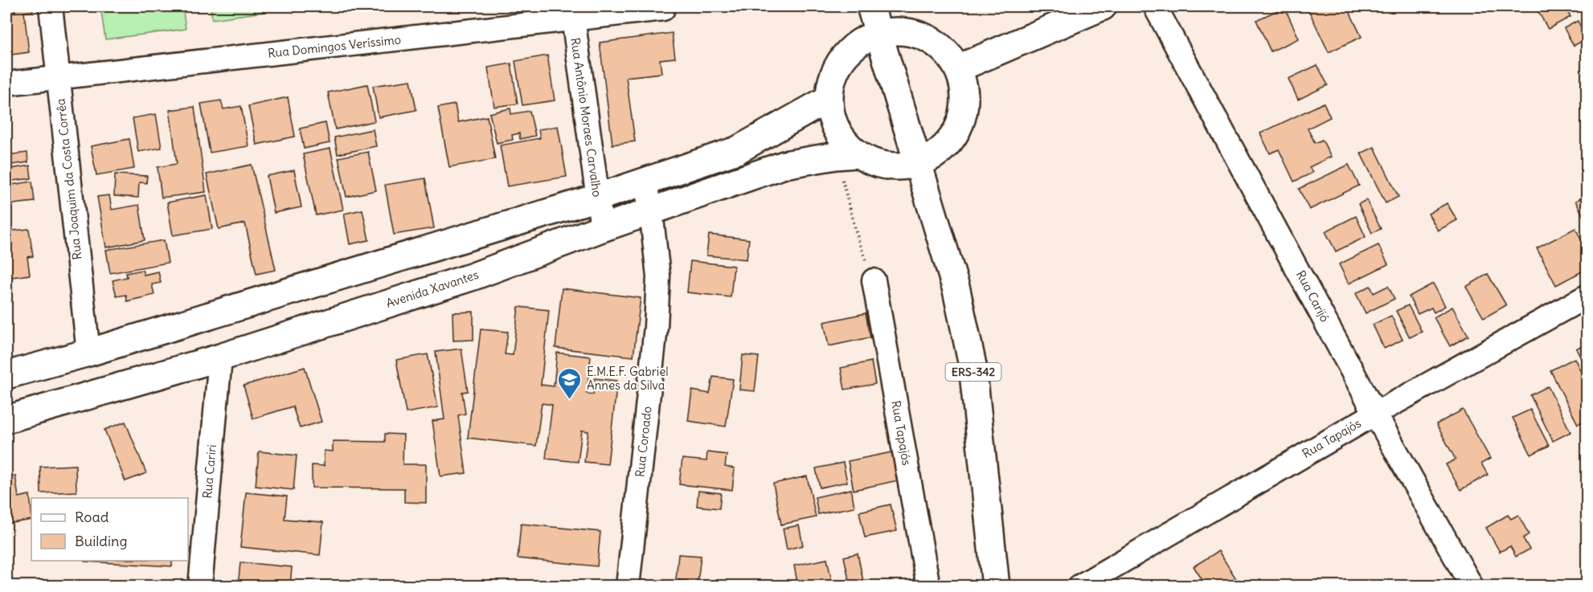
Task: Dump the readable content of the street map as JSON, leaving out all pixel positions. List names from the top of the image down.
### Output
{
  "streets": {
    "main road": ["Avenida Xavantes", "ERS-342"],
    "street": [
      "Rua Domingos Veríssimo",
      "Rua Antônio Moraes Carvalho",
      "Rua Joaquim da Costa Corrêa",
      "Rua Carijó",
      "Rua Tapajós",
      "Rua Coroado",
      "Rua Cariri"
    ]
  },
  "crossings": [
    ["Rua Domingos Veríssimo", "Rua Antônio Moraes Carvalho"],
    ["Rua Domingos Veríssimo", "Rua Joaquim da Costa Corrêa"],
    ["Rua Antônio Moraes Carvalho", "Avenida Xavantes"],
    ["Avenida Xavantes", "Rua Coroado"],
    ["Avenida Xavantes", "Rua Cariri"],
    ["Rua Carijó", "Rua Tapajós"]
  ],
  "places": {
    "school or university": ["E.M.E.F. Gabriel Annes da Silva"]
  },
  "legend": ["Road", "Building"]
}
